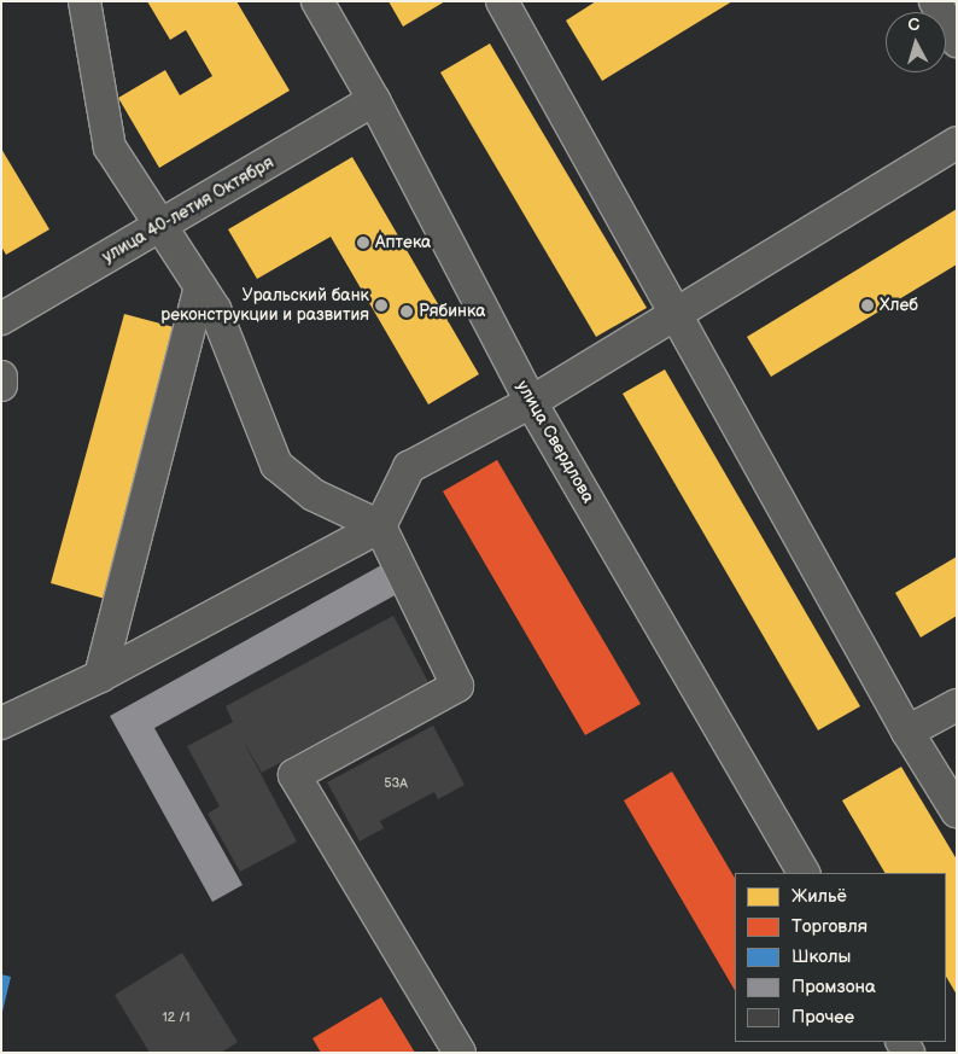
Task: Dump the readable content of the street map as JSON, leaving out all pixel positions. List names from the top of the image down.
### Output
{
  "streets": {
    "street": ["улица 40-летия Октября", "улица Свердлова"]
  },
  "crossings": [
    ["улица 40-летия Октября", "улица Свердлова"]
  ],
  "places": [
    "Аптека",
    "Уральский банк реконструкции и развития",
    "Хлеб",
    "Рябинка"
  ],
  "house_numbers": ["53А", "12 /1"],
  "legend": [
    "Жильё",
    "Торговля",
    "Школы",
    "Промзона",
    "Прочее"
  ],
  "north": "top"
}
